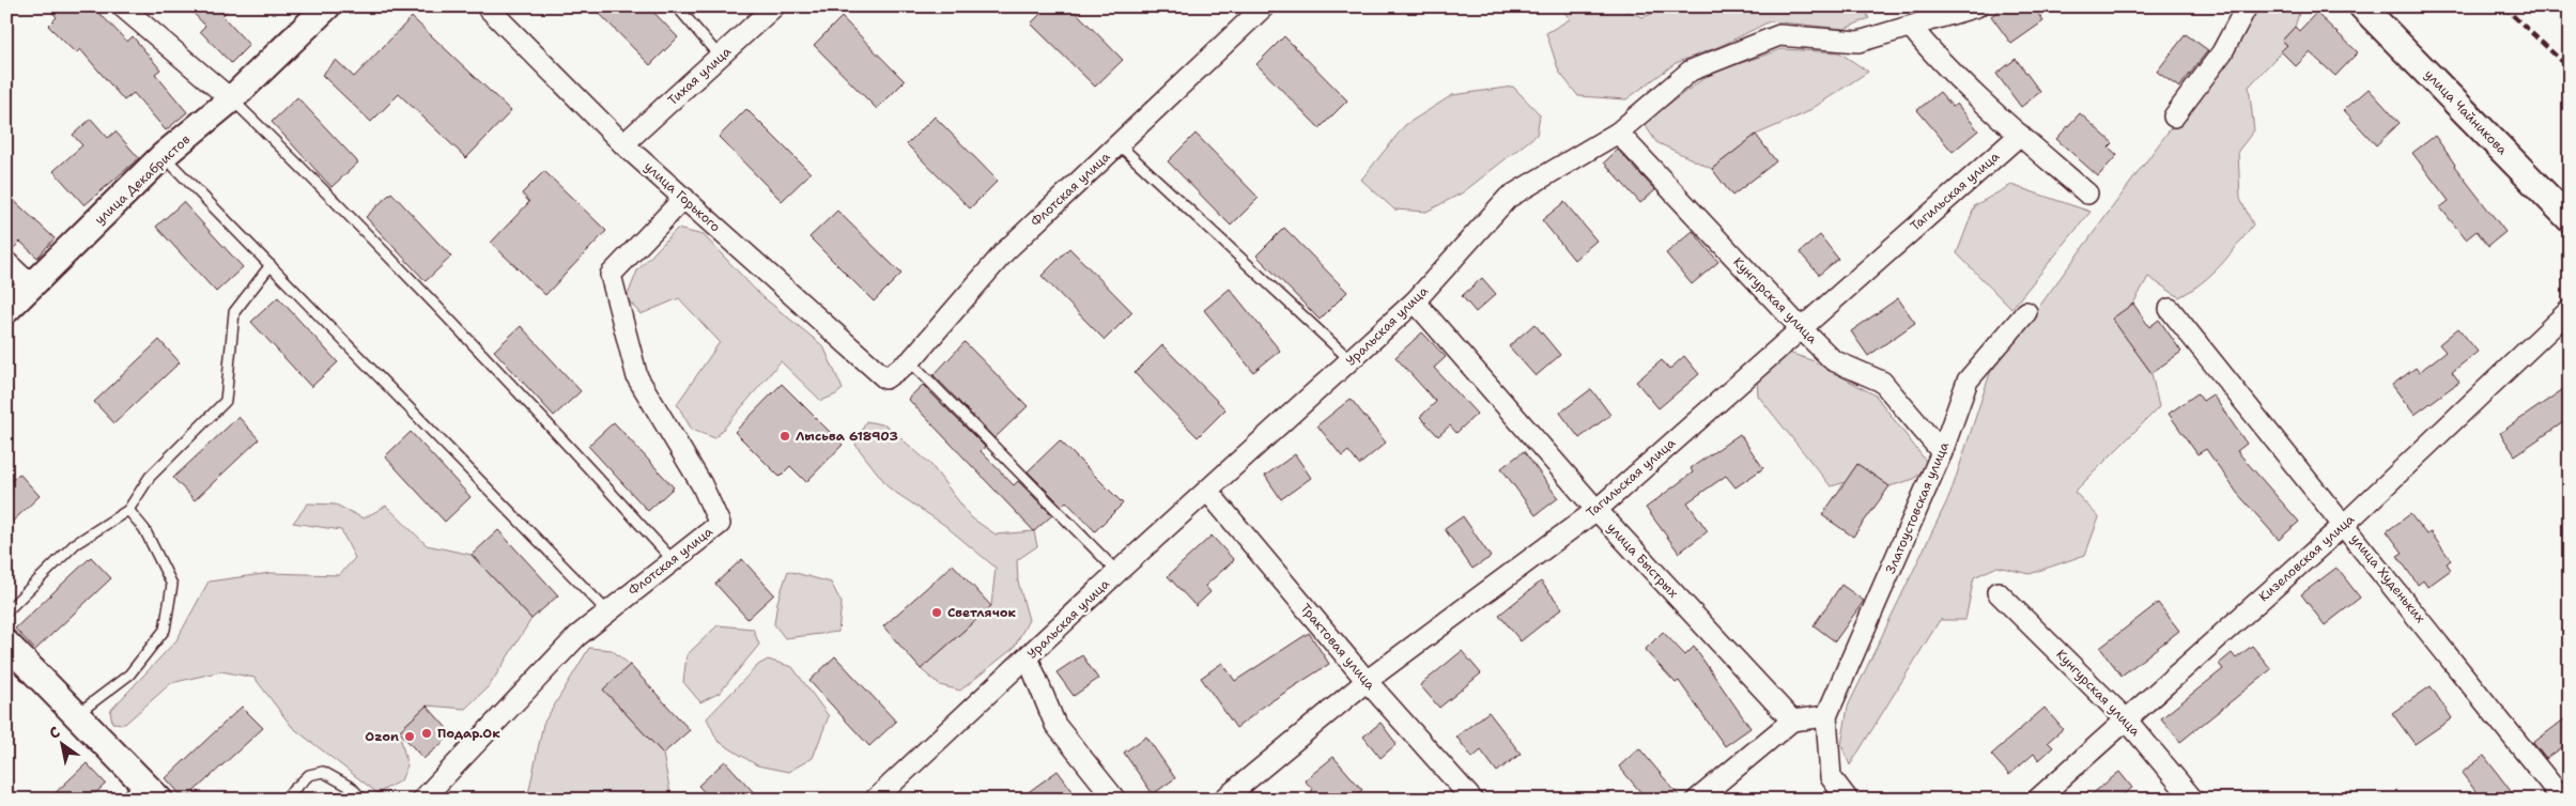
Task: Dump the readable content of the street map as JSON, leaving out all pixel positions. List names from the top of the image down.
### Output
{
  "streets": {
    "street": [
      "Тихая улица",
      "улица Чайникова",
      "улица Декабристов",
      "Флотская улица",
      "Тагильская улица",
      "улица Горького",
      "Кунгурская улица",
      "Уральская улица",
      "Златоустовская улица",
      "Кизеловская улица",
      "улица Быстрых",
      "улица Худеньких",
      "Трактовая улица"
    ]
  },
  "crossings": [
    ["Тихая улица", "улица Горького"],
    ["Флотская улица", "улица Горького"],
    ["Тагильская улица", "Кунгурская улица"],
    ["Тагильская улица", "улица Быстрых"],
    ["Тагильская улица", "Трактовая улица"],
    ["Кунгурская улица", "Уральская улица"],
    ["Кунгурская улица", "Златоустовская улица"],
    ["Кунгурская улица", "Кизеловская улица"],
    ["Уральская улица", "улица Быстрых"],
    ["Уральская улица", "Трактовая улица"],
    ["Кизеловская улица", "улица Худеньких"]
  ],
  "places": [
    "Лысьва 618903",
    "Светлячок",
    "Подар.Ок",
    "Ozon"
  ],
  "north": "top left"
}
